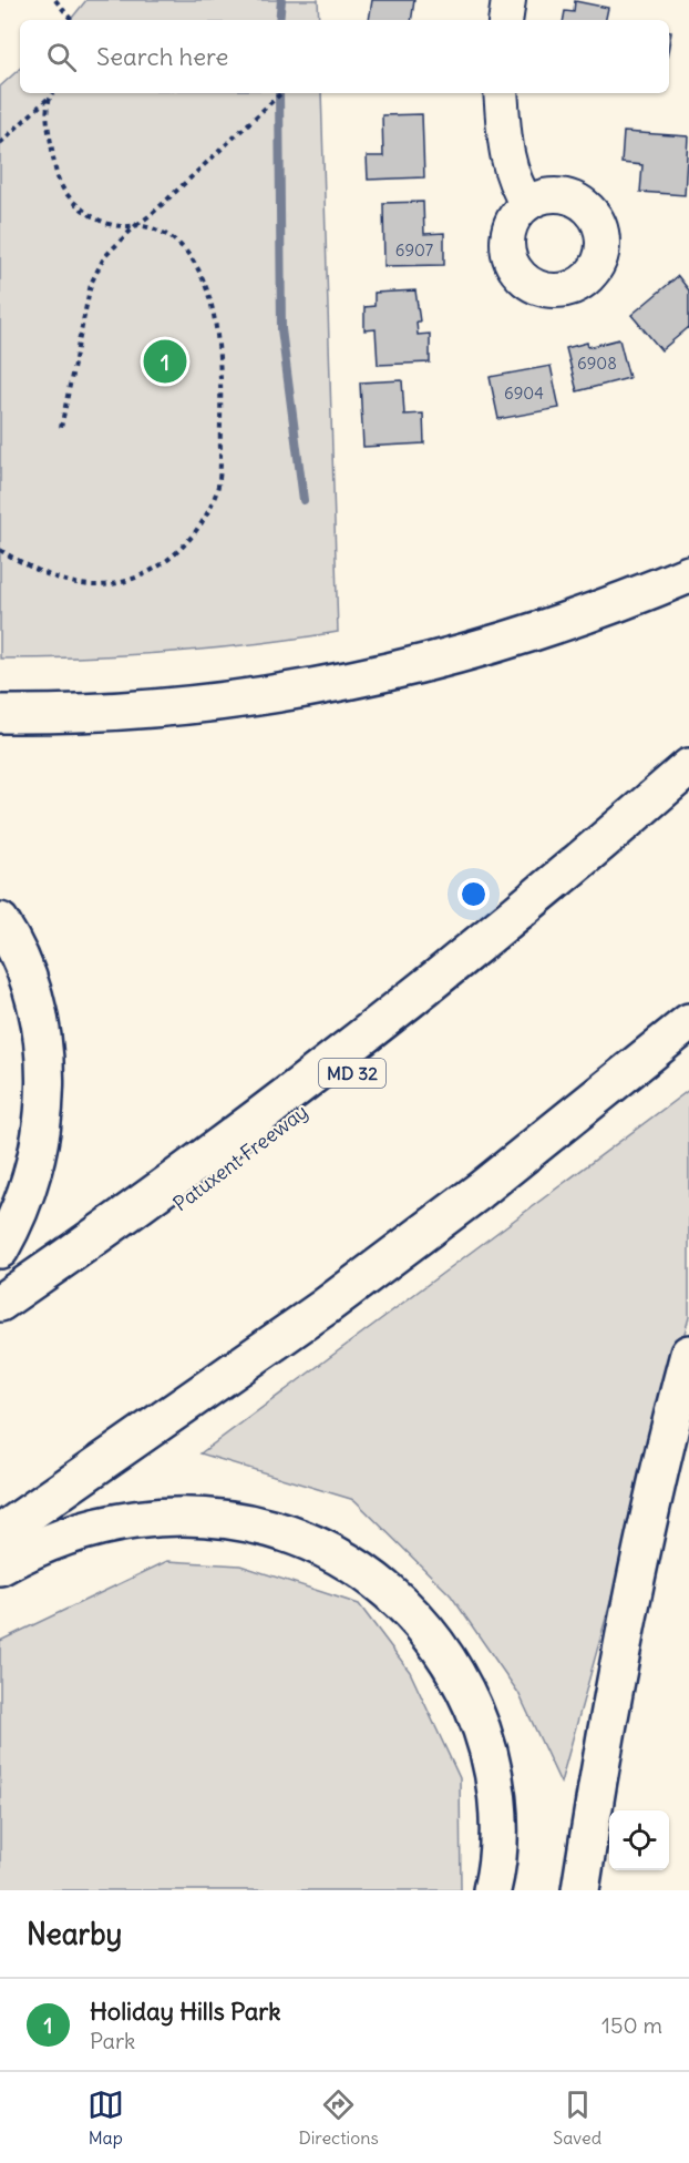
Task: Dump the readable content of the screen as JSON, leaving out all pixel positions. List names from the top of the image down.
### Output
{
  "streets": {
    "highway": ["MD 32", "Patuxent Freeway"]
  },
  "house_numbers": ["6907", "6908", "6904"],
  "page": {
    "search": "Search here",
    "pins": "1",
    "heading": "Nearby",
    "list": [
      {
        "mark": "1",
        "name": "Holiday Hills Park",
        "note": "Park",
        "value": "150 m"
      }
    ],
    "nav": ["Map", "Directions", "Saved"]
  }
}
